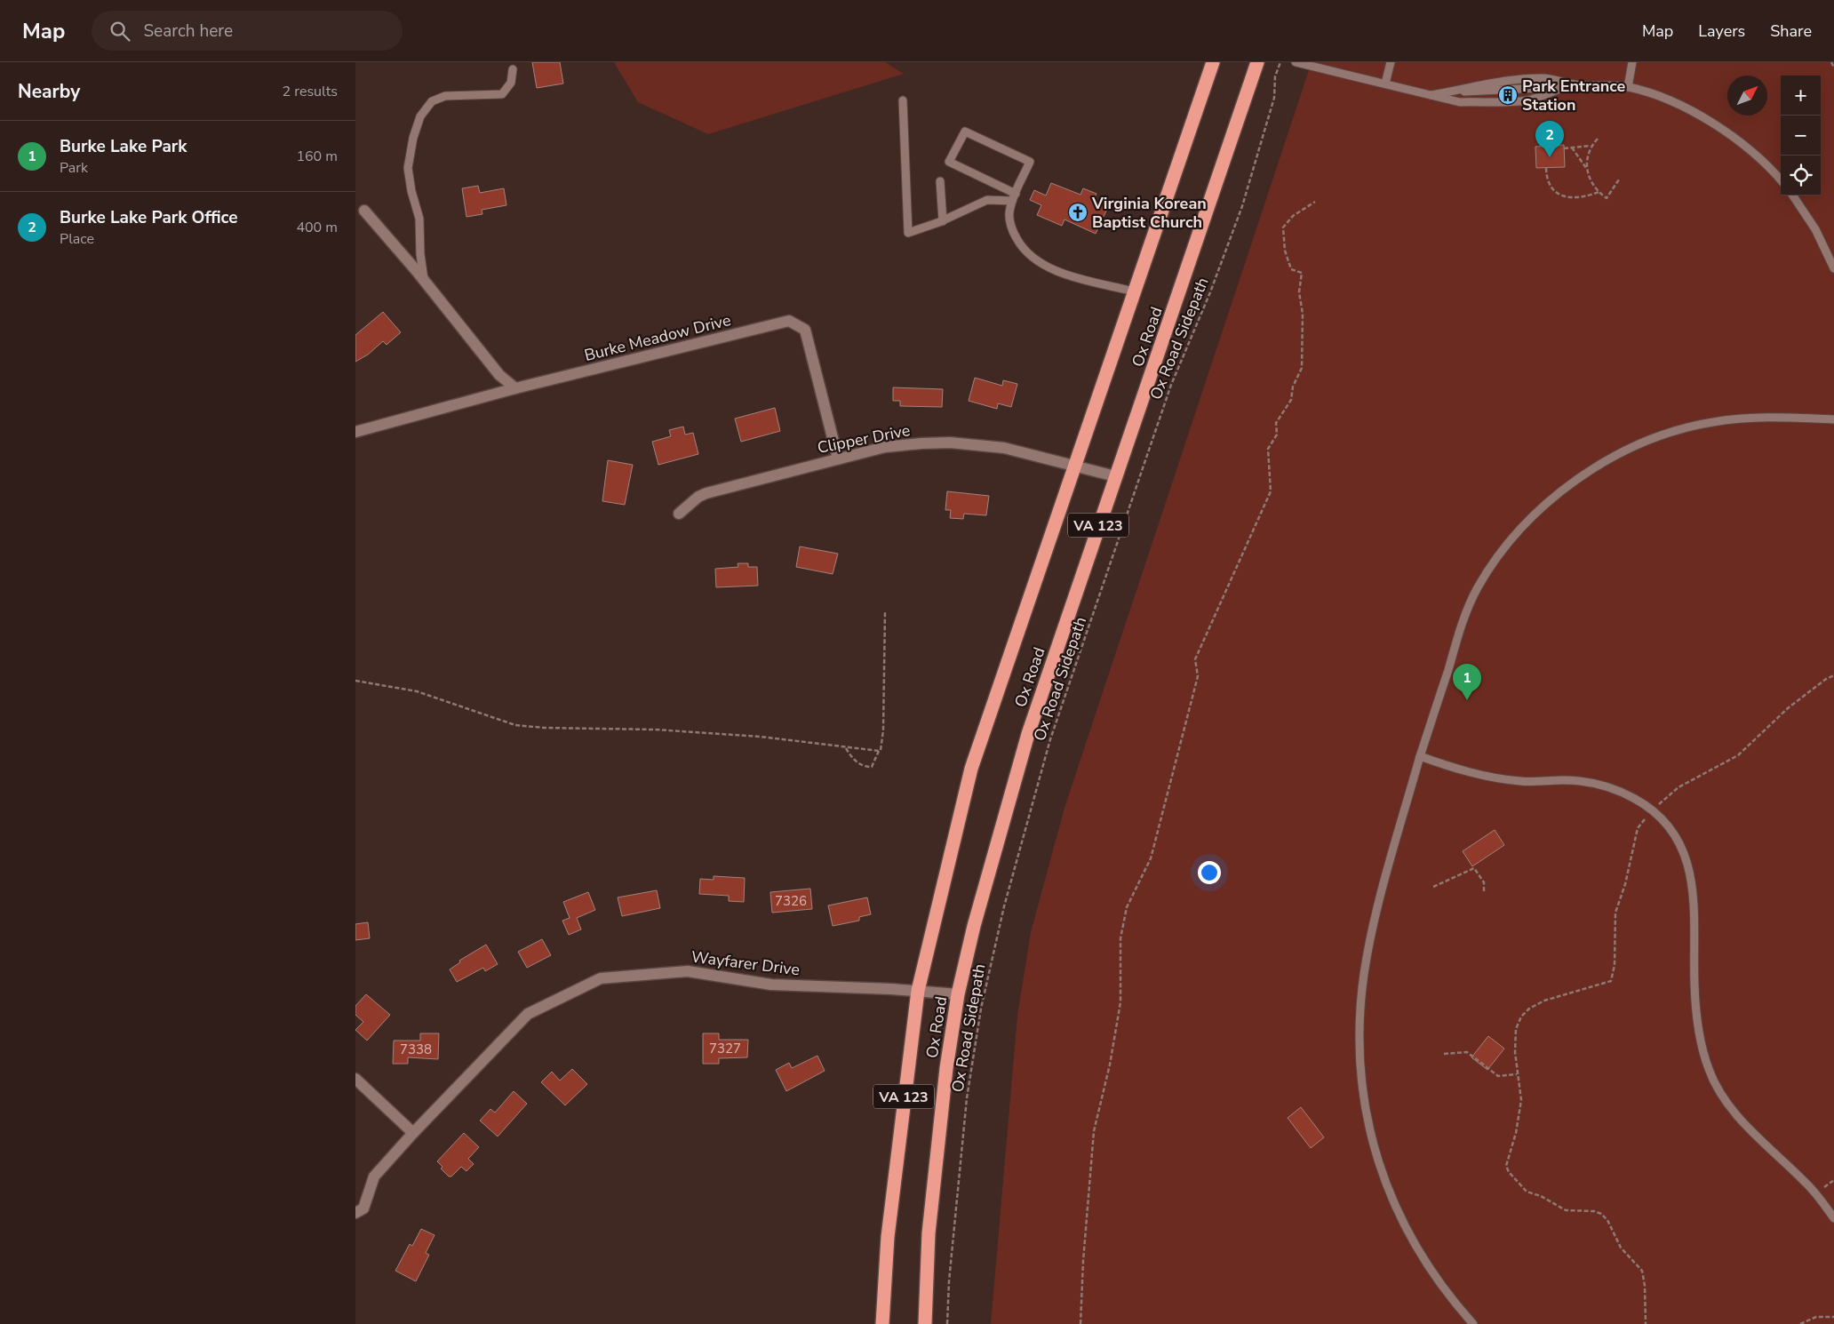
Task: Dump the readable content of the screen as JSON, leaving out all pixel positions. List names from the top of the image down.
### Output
{
  "streets": {
    "highway": ["Ox Road", "VA 123"],
    "street": ["Burke Meadow Drive", "Clipper Drive", "Wayfarer Drive"],
    "path": ["Ox Road Sidepath"]
  },
  "crossings": [
    ["Ox Road", "Clipper Drive"],
    ["Ox Road", "Wayfarer Drive"],
    ["Burke Meadow Drive", "Clipper Drive"]
  ],
  "places": {
    "building": ["Park Entrance Station"],
    "church": ["Virginia Korean Baptist Church"]
  },
  "house_numbers": ["7326", "7327", "7338"],
  "north": "top right",
  "page": {
    "header": "Map",
    "search": "Search here",
    "nav": ["Map", "Layers", "Share"],
    "heading": ["Nearby", "2 results"],
    "map_buttons": ["+", "−"],
    "list": [
      {
        "mark": "1",
        "name": "Burke Lake Park",
        "note": "Park",
        "value": "160 m"
      },
      {
        "mark": "2",
        "name": "Burke Lake Park Office",
        "note": "Place",
        "value": "400 m"
      }
    ],
    "pins": ["2", "1"]
  }
}
